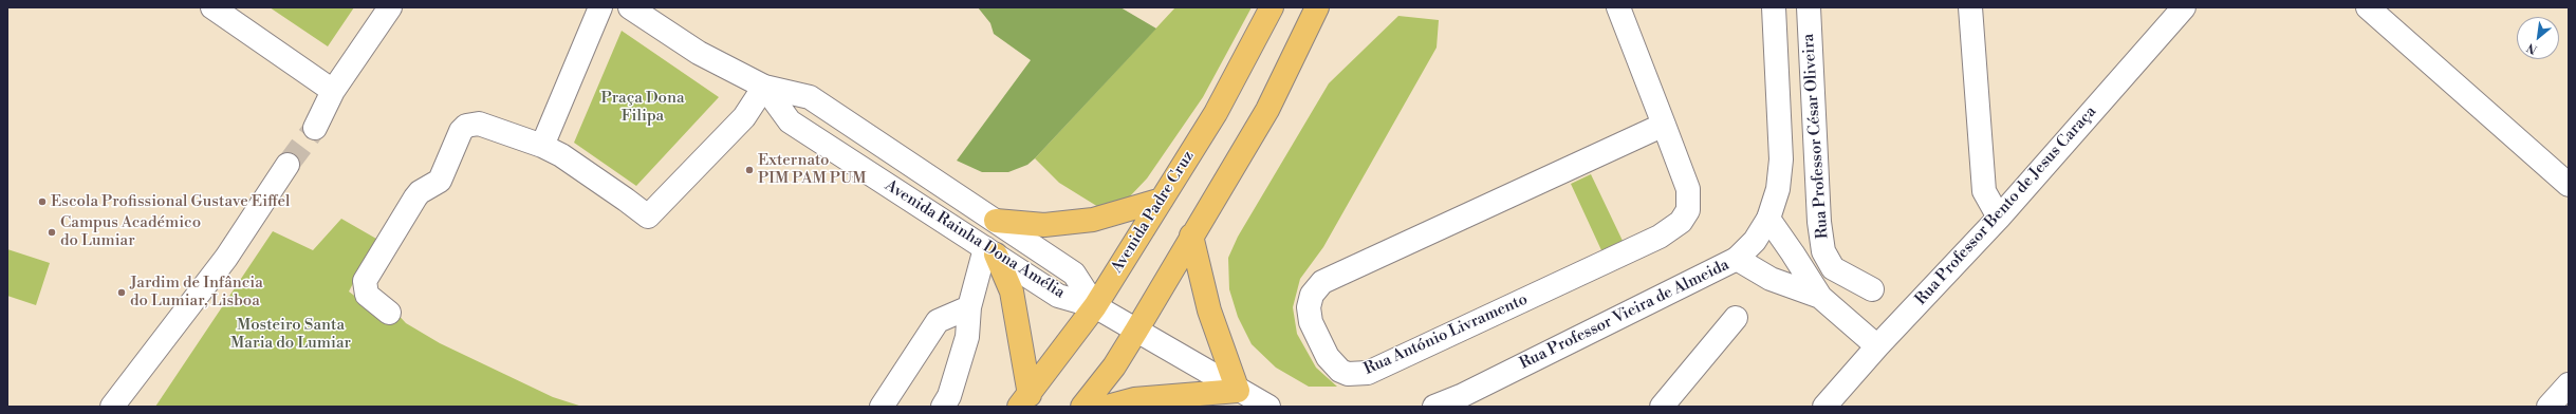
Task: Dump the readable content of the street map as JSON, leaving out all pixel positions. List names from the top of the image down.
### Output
{
  "streets": {
    "highway": ["Avenida Padre Cruz"],
    "street": [
      "Rua Professor César Oliveira",
      "Rua Professor Bento de Jesus Caraça",
      "Avenida Rainha Dona Amélia",
      "Rua Professor Vieira de Almeida",
      "Rua António Livramento"
    ]
  },
  "crossings": [
    ["Avenida Padre Cruz", "Avenida Rainha Dona Amélia"]
  ],
  "parks": ["Praça Dona Filipa", "Mosteiro Santa Maria do Lumiar"],
  "places": [
    "Externato PIM PAM PUM",
    "Escola Profissional Gustave Eiffel",
    "Campus Académico do Lumiar",
    "Jardim de Infância do Lumiar, Lisboa"
  ],
  "north": "bottom left"
}
